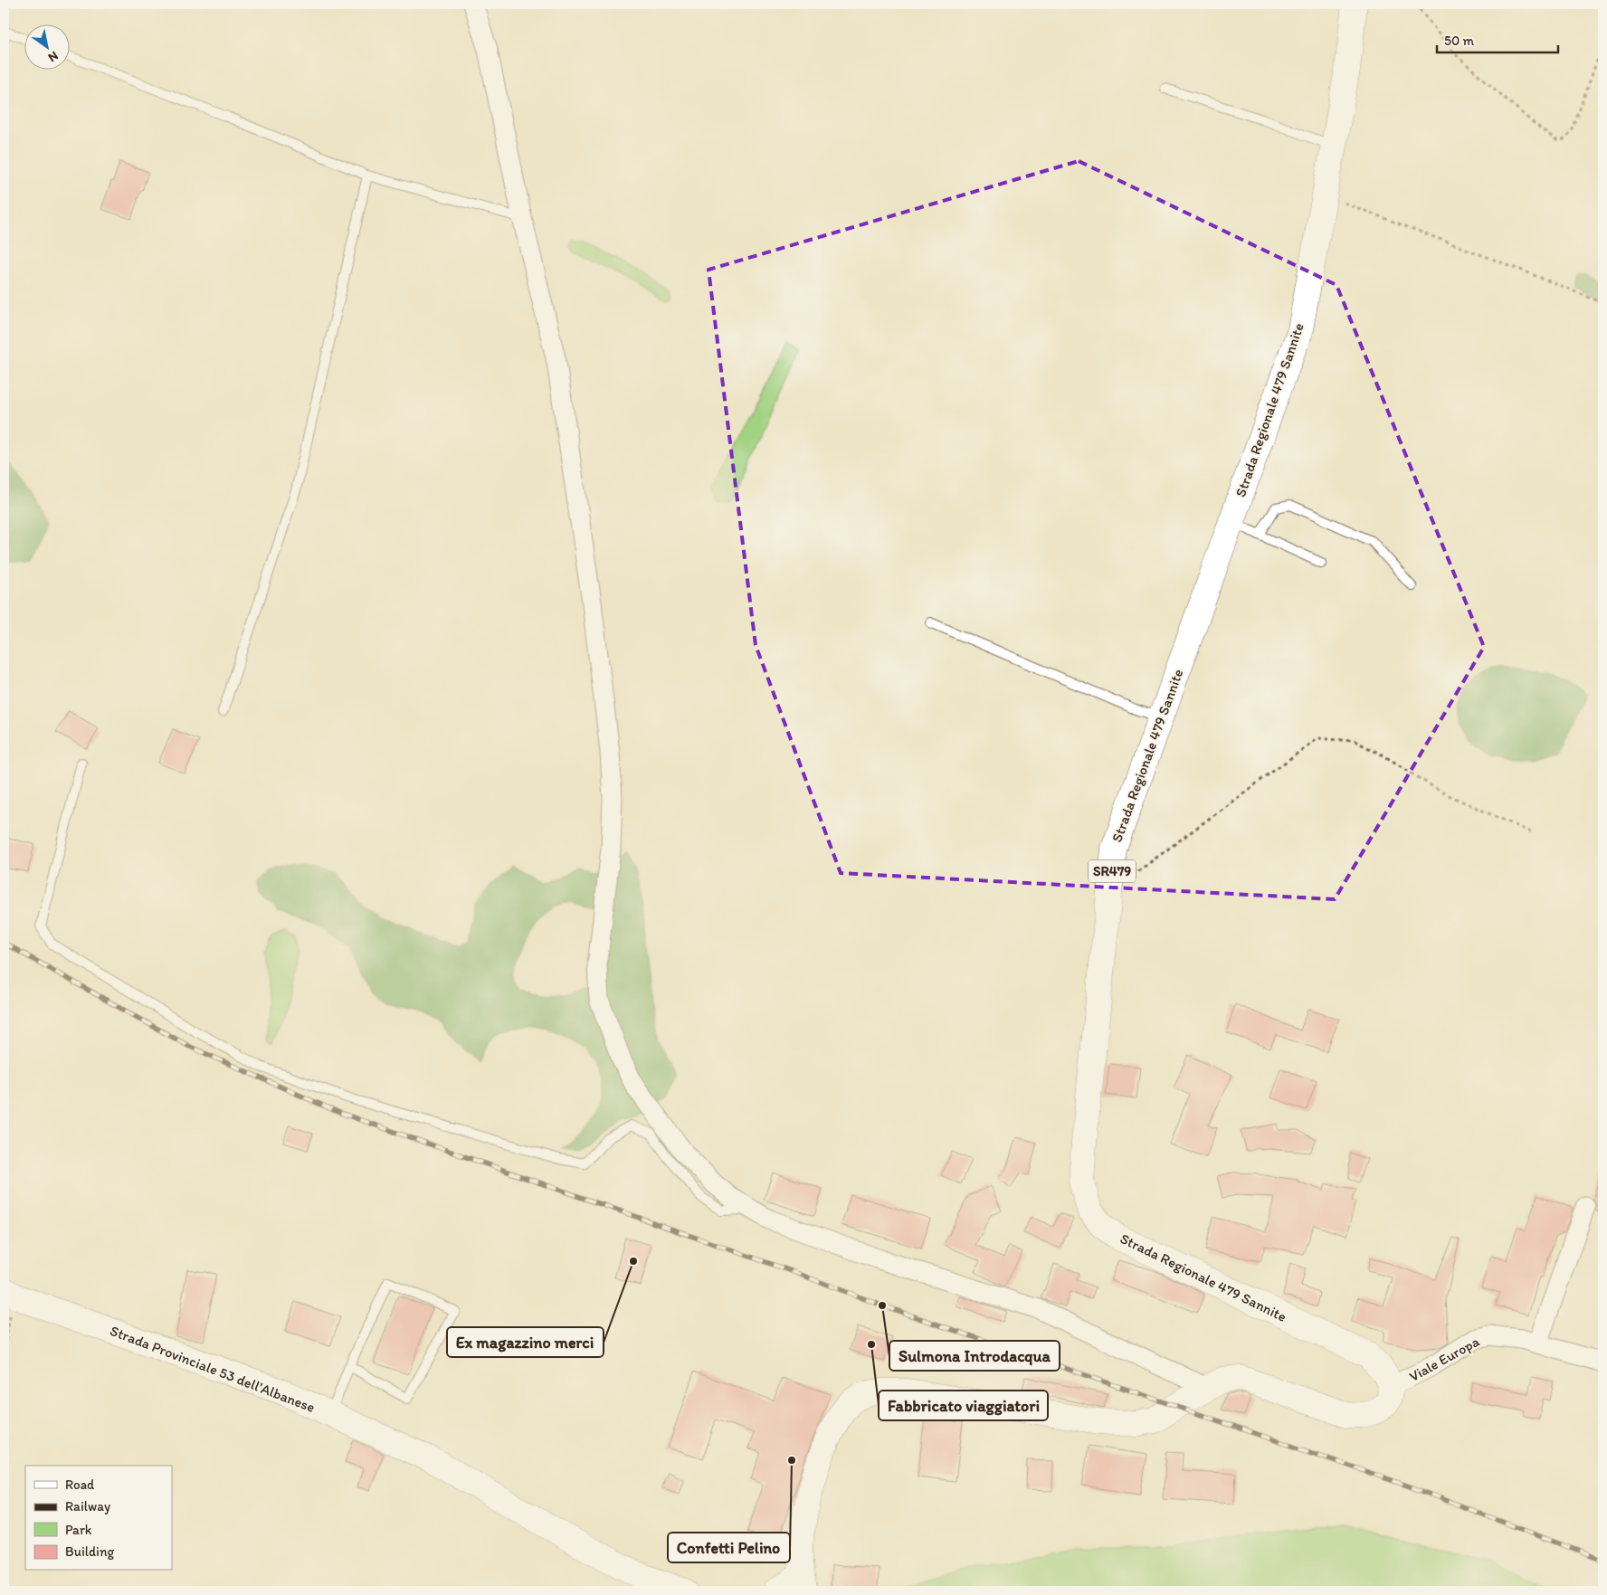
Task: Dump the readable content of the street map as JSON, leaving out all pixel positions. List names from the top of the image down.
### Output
{
  "streets": {
    "main road": ["Strada Regionale 479 Sannite", "SR479", "Strada Provinciale 53 dell'Albanese"],
    "street": ["Viale Europa"]
  },
  "crossings": [
    ["Strada Regionale 479 Sannite", "Viale Europa"]
  ],
  "places": [
    "Ex magazzino merci",
    "Sulmona Introdacqua",
    "Fabbricato viaggiatori",
    "Confetti Pelino"
  ],
  "legend": [
    "Road",
    "Railway",
    "Park",
    "Building"
  ],
  "scale_bar": "50 m",
  "north": "bottom right"
}
